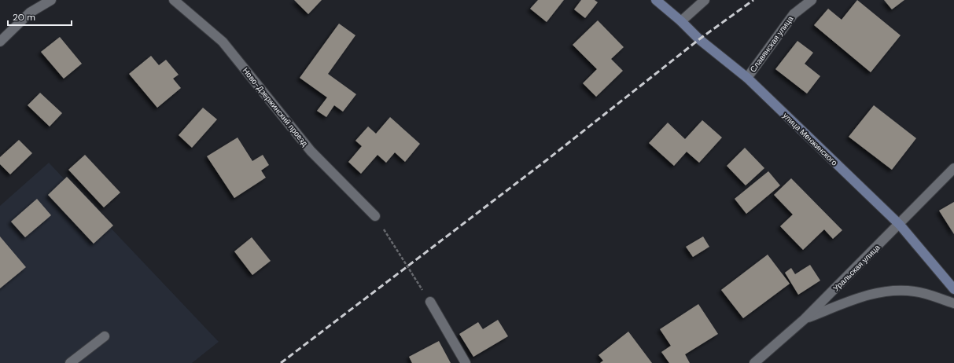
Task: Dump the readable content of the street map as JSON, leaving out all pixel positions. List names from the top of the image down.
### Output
{
  "streets": {
    "street": [
      "Славянская улица",
      "Ново-Дзержинский проезд",
      "улица Менжинского",
      "Уральская улица"
    ]
  },
  "crossings": [
    ["Славянская улица", "улица Менжинского"],
    ["улица Менжинского", "Уральская улица"]
  ],
  "scale_bar": "20 m"
}
